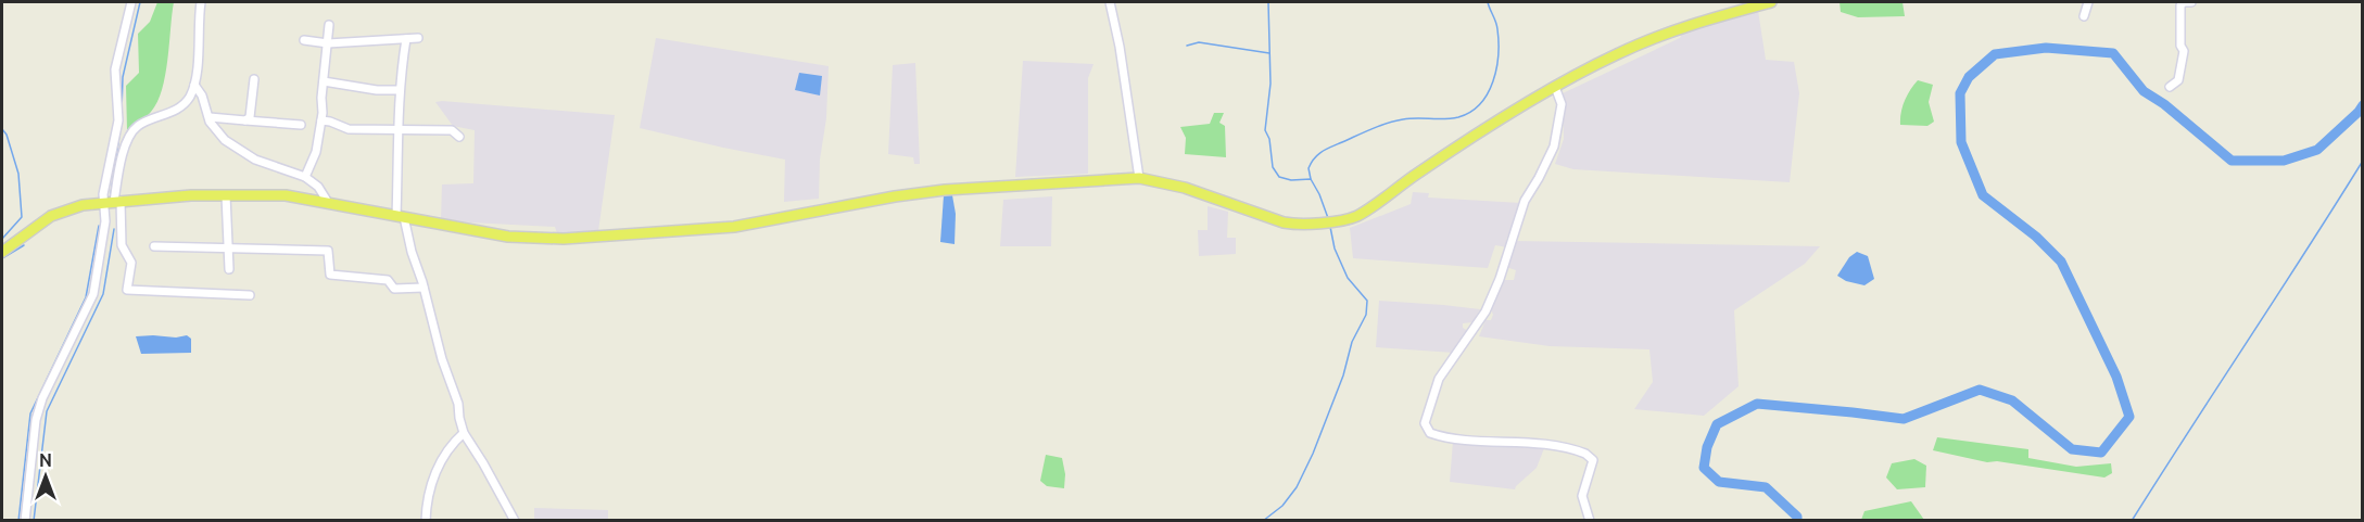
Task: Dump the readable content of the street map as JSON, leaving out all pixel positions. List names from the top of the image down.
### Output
{
  "north": "top"
}
